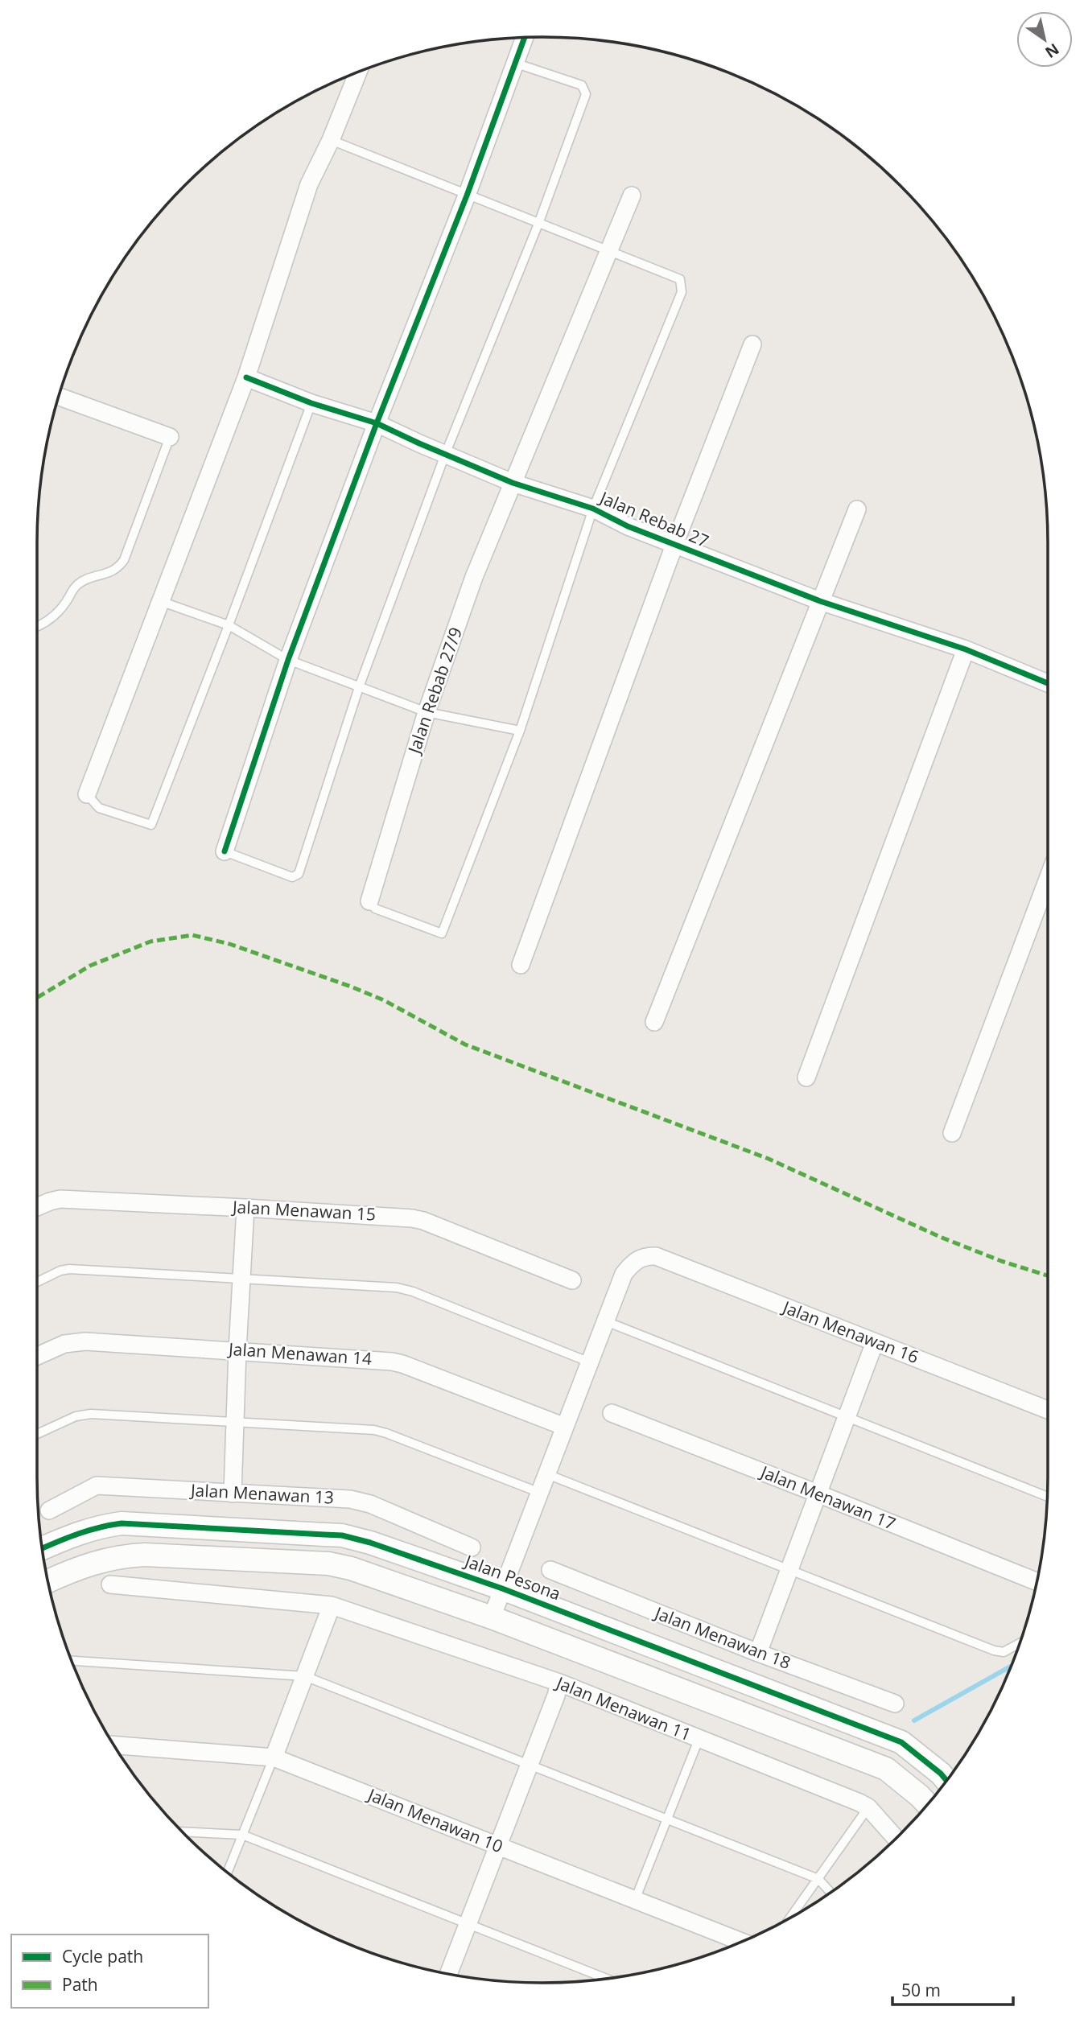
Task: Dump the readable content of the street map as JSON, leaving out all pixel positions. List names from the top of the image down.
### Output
{
  "streets": {
    "street": [
      "Jalan Rebab 27",
      "Jalan Rebab 27/9",
      "Jalan Menawan 15",
      "Jalan Menawan 16",
      "Jalan Menawan 14",
      "Jalan Menawan 13",
      "Jalan Menawan 17",
      "Jalan Pesona",
      "Jalan Menawan 18",
      "Jalan Menawan 11",
      "Jalan Menawan 10"
    ]
  },
  "crossings": [
    ["Jalan Rebab 27", "Jalan Rebab 27/9"]
  ],
  "legend": ["Cycle path", "Path"],
  "scale_bar": "50 m",
  "north": "bottom right"
}
